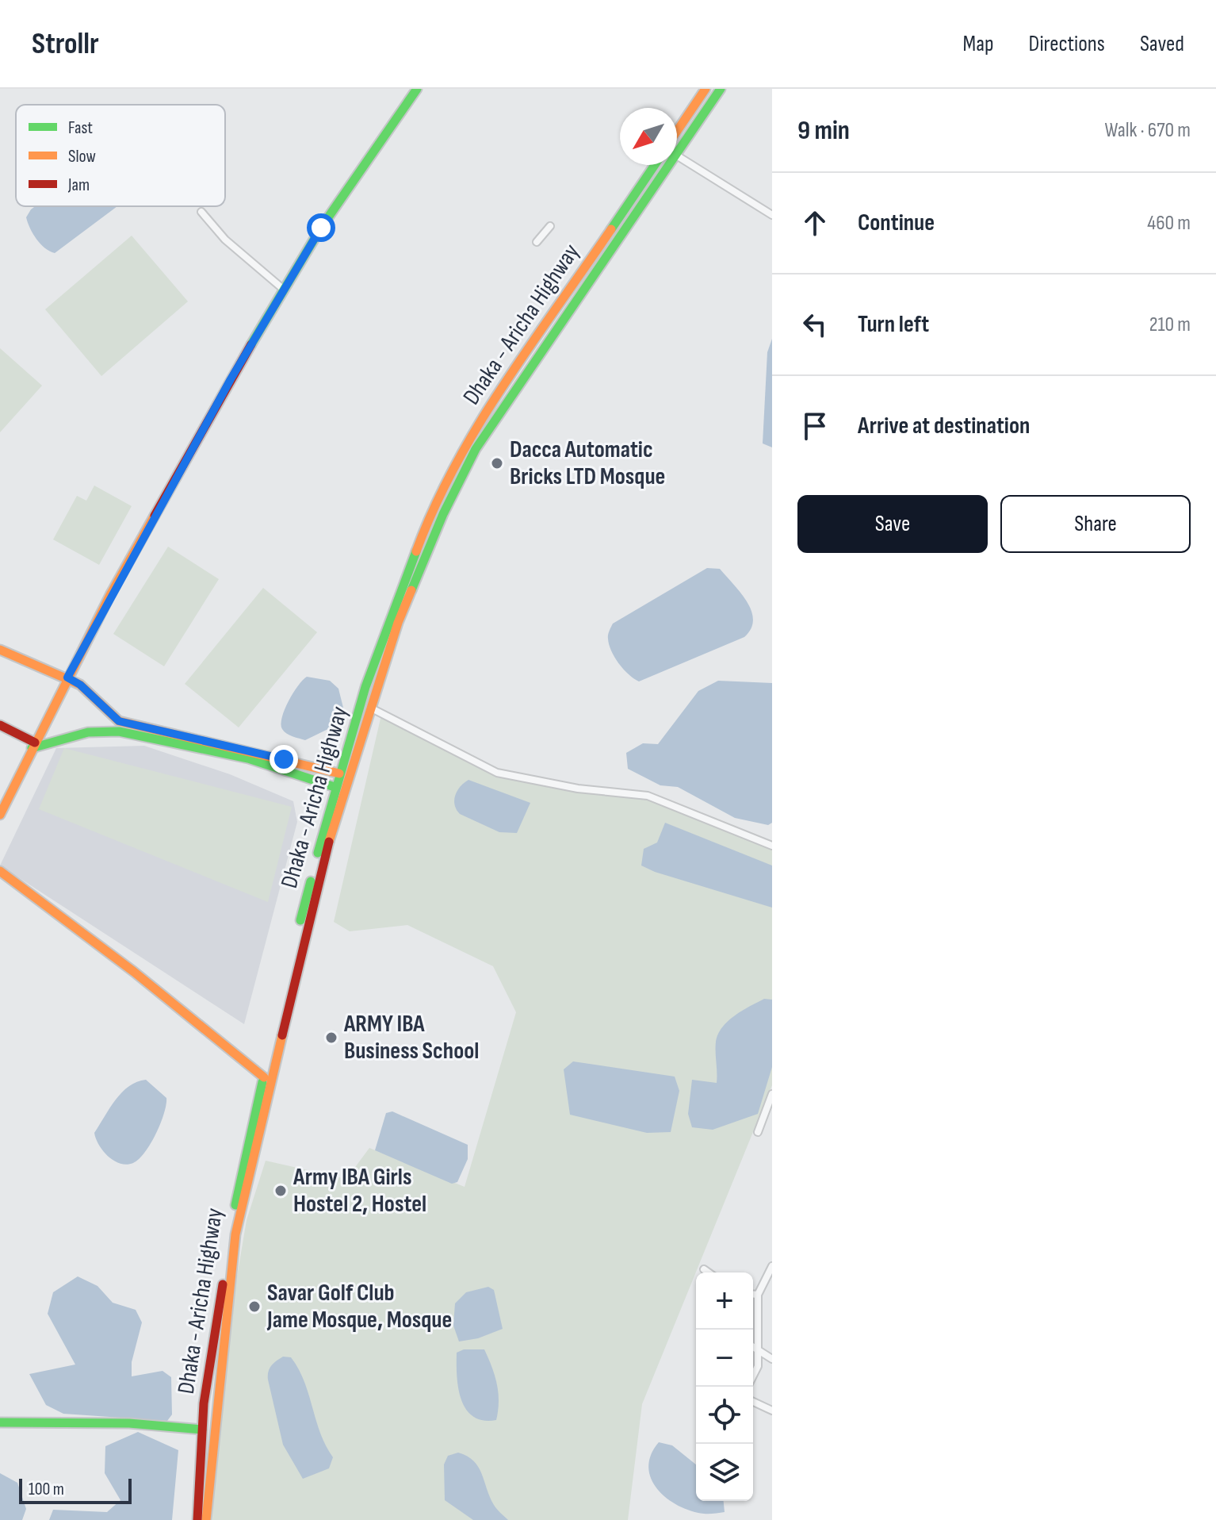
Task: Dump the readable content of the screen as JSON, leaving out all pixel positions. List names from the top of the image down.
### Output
{
  "streets": {
    "main road": ["Dhaka - Aricha Highway"]
  },
  "places": [
    "Dacca Automatic Bricks LTD Mosque",
    "ARMY IBA Business School",
    "Army IBA Girls Hostel 2, Hostel",
    "Savar Golf Club Jame Mosque, Mosque"
  ],
  "legend": ["Fast", "Slow", "Jam"],
  "scale_bar": "100 m",
  "north": "bottom left",
  "page": {
    "header": "Strollr",
    "nav": ["Map", "Directions", "Saved"],
    "heading": ["9 min", "Walk · 670 m"],
    "list": [
      ["Continue", "460 m"],
      ["Turn left", "210 m"],
      "Arrive at destination"
    ],
    "buttons": ["Save", "Share"],
    "map_buttons": ["+", "−"],
    "scale": "100 m"
  }
}
